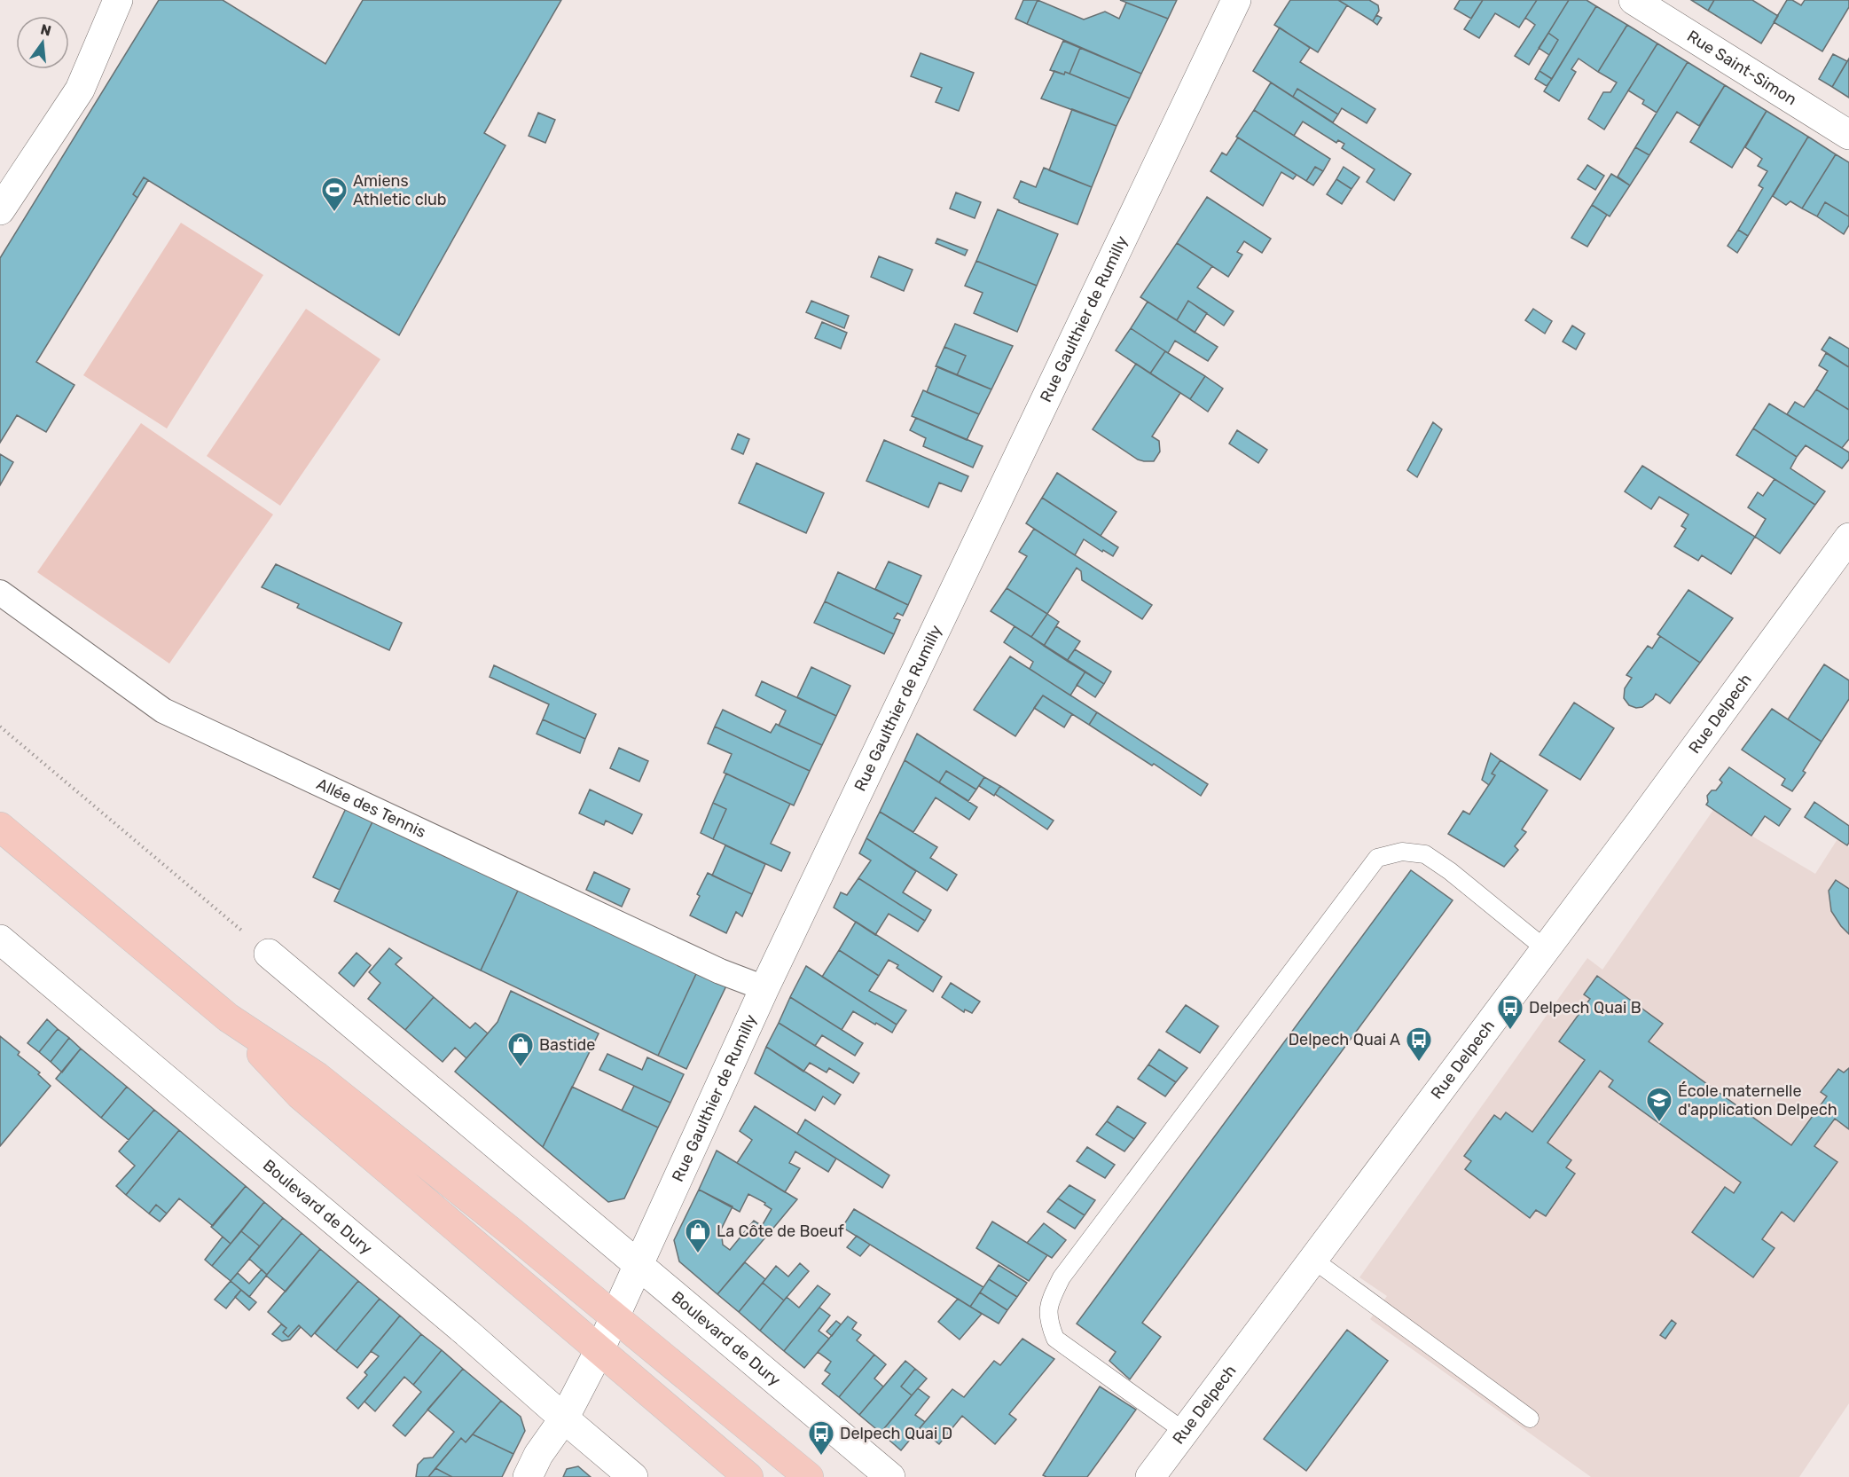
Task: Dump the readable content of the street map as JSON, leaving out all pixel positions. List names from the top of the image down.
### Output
{
  "streets": {
    "street": [
      "Rue Saint-Simon",
      "Rue Gaulthier de Rumilly",
      "Rue Delpech",
      "Allée des Tennis",
      "Boulevard de Dury"
    ]
  },
  "crossings": [
    ["Rue Gaulthier de Rumilly", "Allée des Tennis"],
    ["Rue Gaulthier de Rumilly", "Boulevard de Dury"]
  ],
  "places": {
    "sports": ["Amiens Athletic club"],
    "bus stop": ["Delpech Quai B", "Delpech Quai A", "Delpech Quai D"],
    "shop": ["Bastide", "La Côte de Boeuf"],
    "school or university": ["École maternelle d'application Delpech"]
  },
  "north": "top"
}
